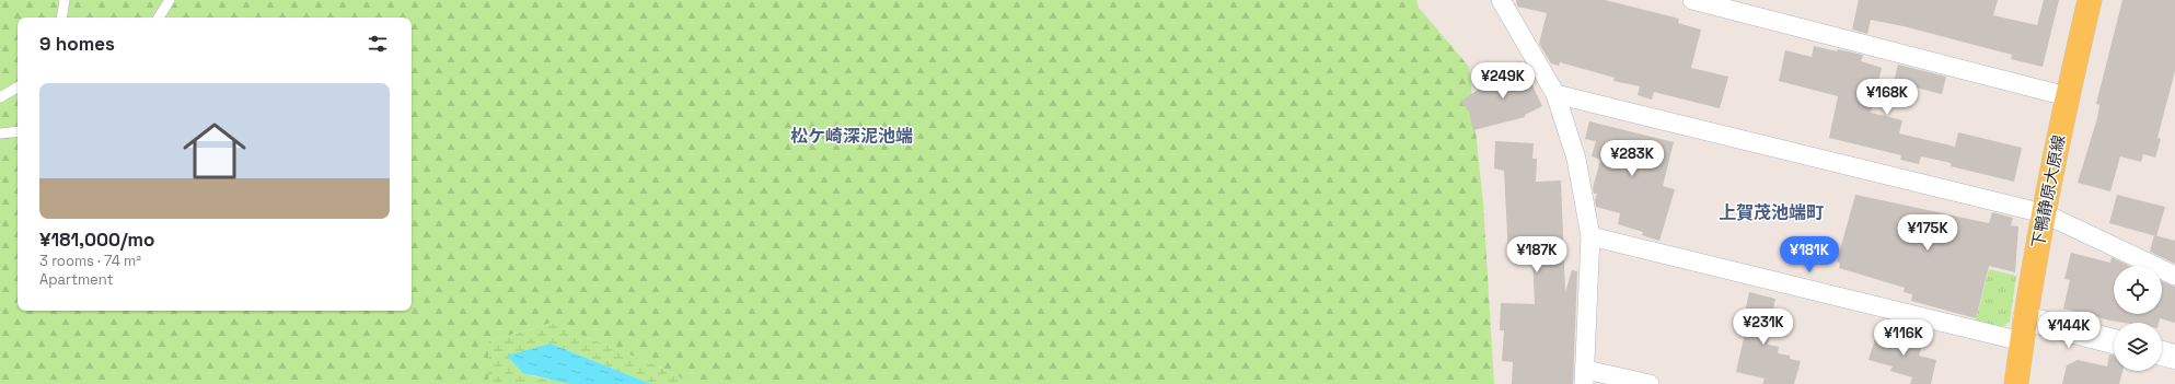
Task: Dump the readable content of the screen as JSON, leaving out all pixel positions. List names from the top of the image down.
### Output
{
  "streets": {
    "main road": ["下鴨静原大原線"]
  },
  "districts": ["松ケ崎深泥池端", "上賀茂池端町"],
  "page": {
    "heading": "9 homes",
    "price": [
      "¥249K",
      "¥168K",
      "¥283K",
      "¥175K",
      "¥187K",
      "¥181K",
      "¥231K",
      "¥144K",
      "¥116K"
    ],
    "list": [
      {
        "name": "¥181,000/mo",
        "note": "3 rooms · 74 m² · Apartment"
      }
    ]
  }
}
